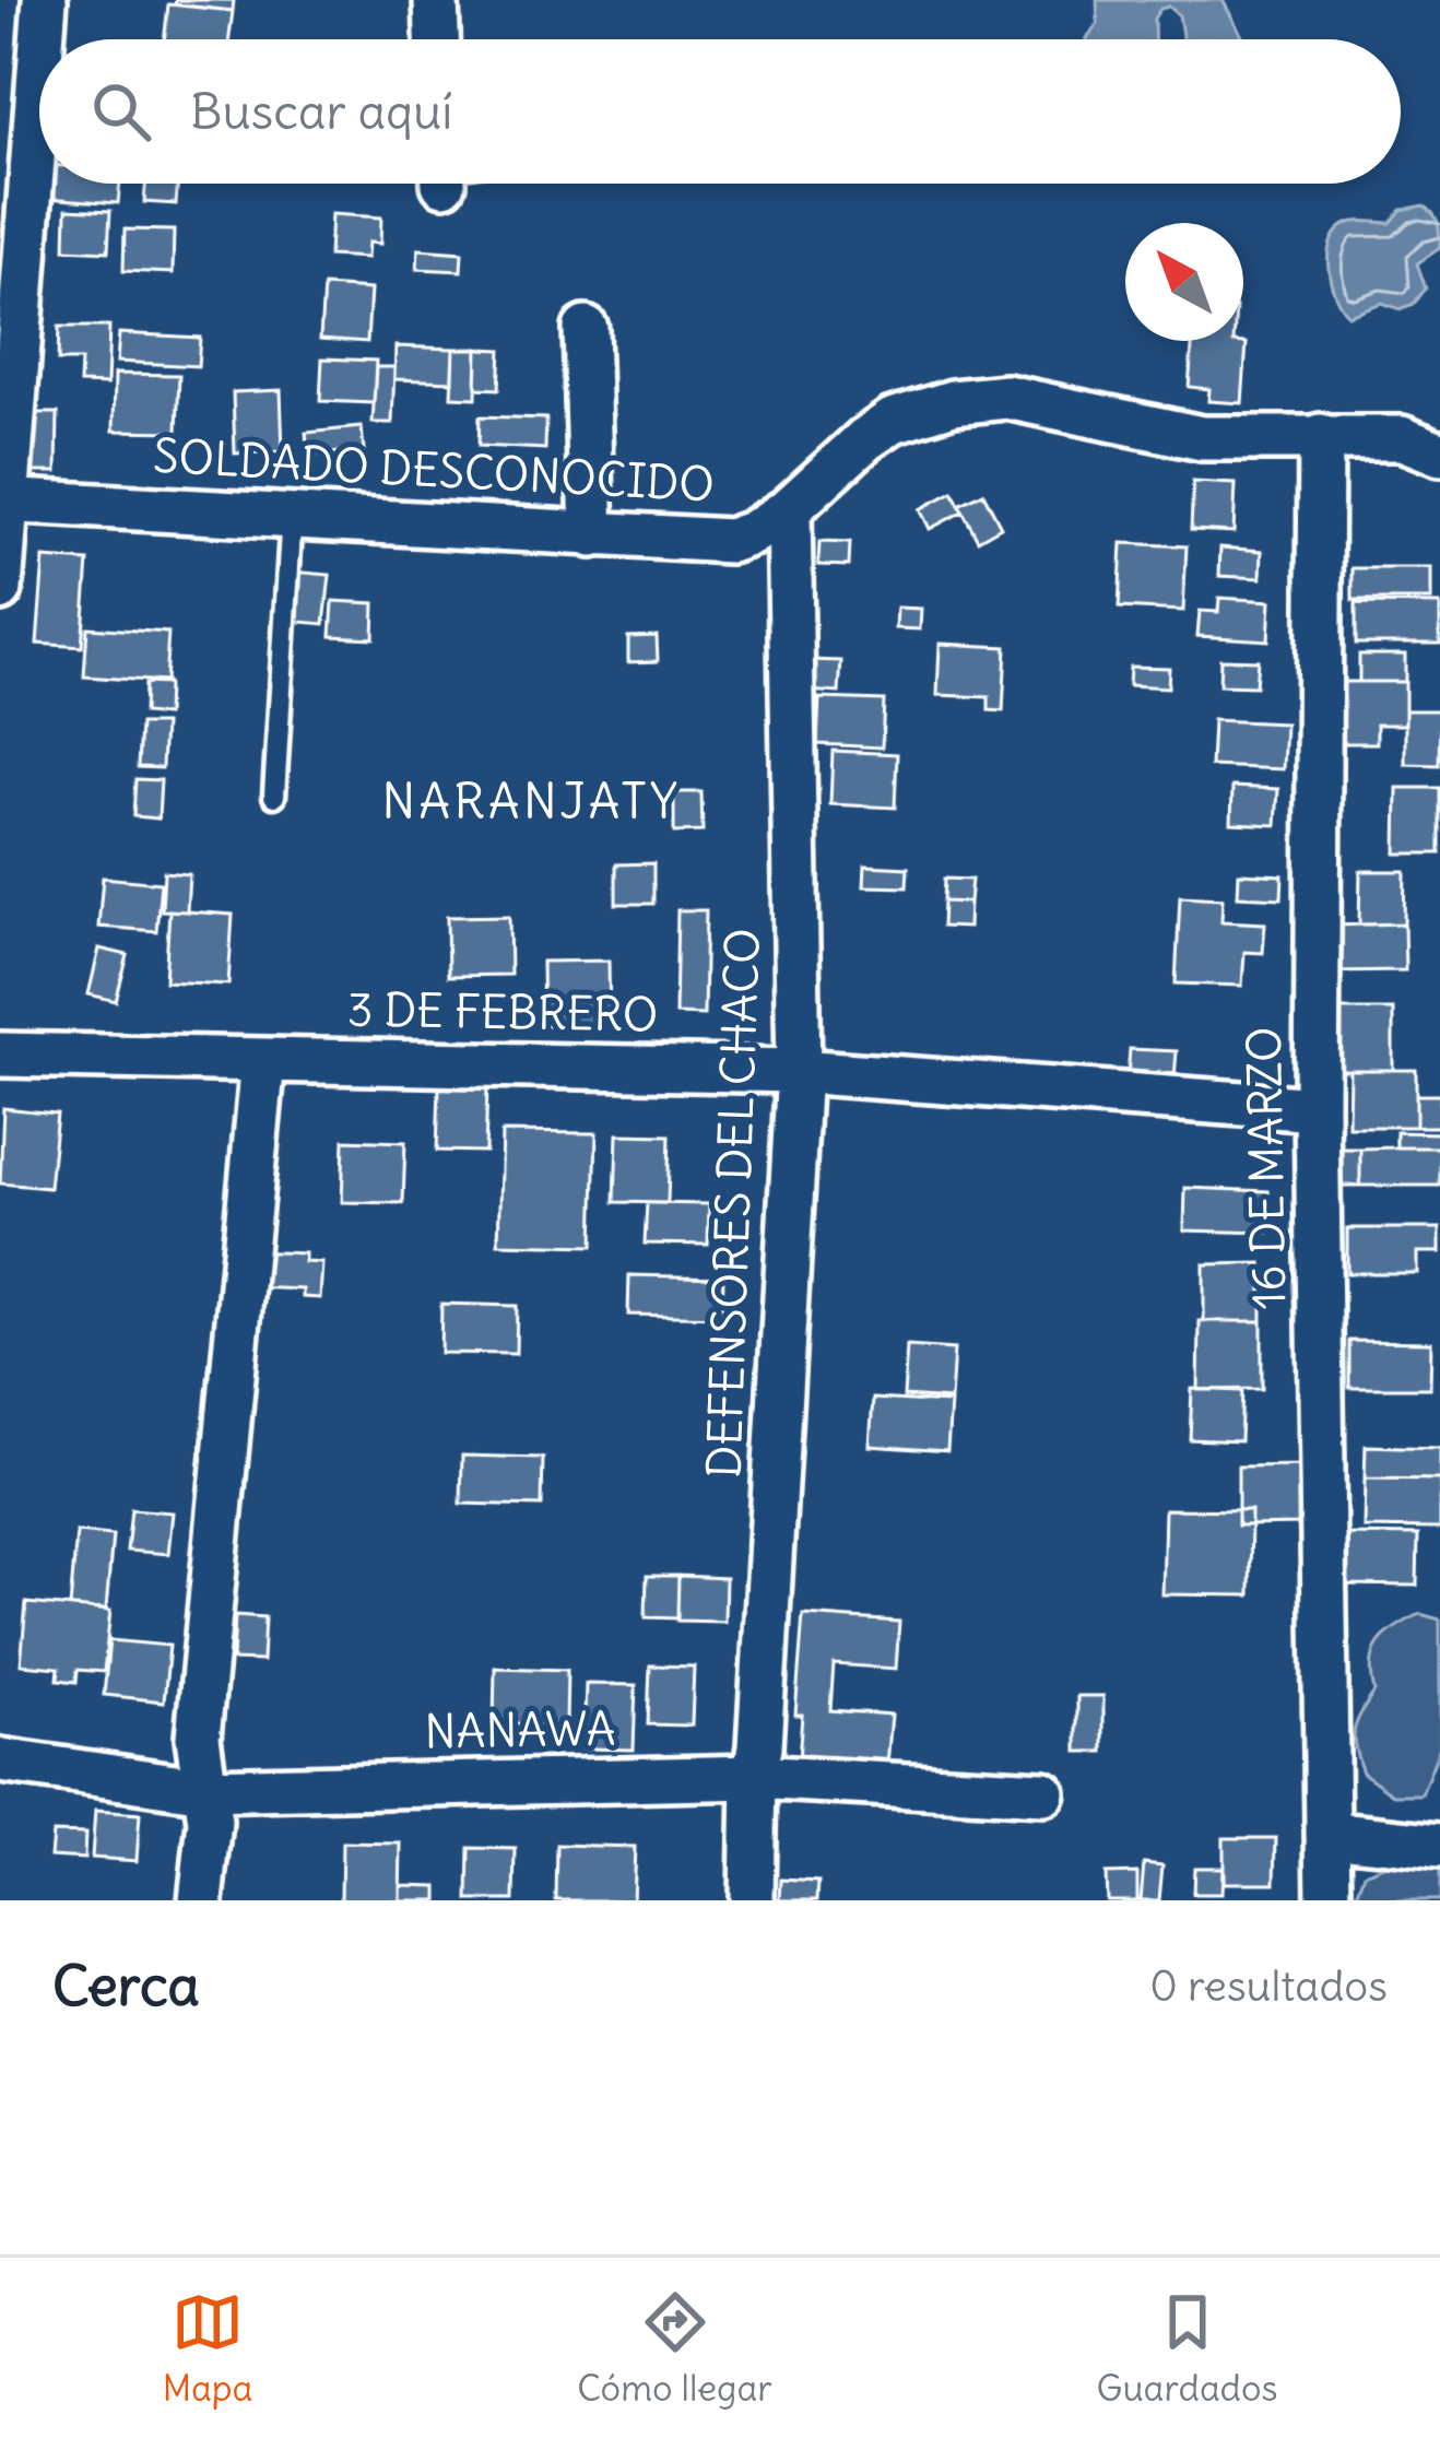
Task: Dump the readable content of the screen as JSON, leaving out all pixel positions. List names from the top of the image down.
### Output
{
  "streets": {
    "street": [
      "SOLDADO DESCONOCIDO",
      "3 DE FEBRERO",
      "16 DE MARZO",
      "DEFENSORES DEL CHACO",
      "NANAWA"
    ]
  },
  "crossings": [
    ["SOLDADO DESCONOCIDO", "16 DE MARZO"],
    ["SOLDADO DESCONOCIDO", "DEFENSORES DEL CHACO"],
    ["3 DE FEBRERO", "16 DE MARZO"],
    ["3 DE FEBRERO", "DEFENSORES DEL CHACO"],
    ["DEFENSORES DEL CHACO", "NANAWA"]
  ],
  "districts": ["NARANJATY"],
  "north": "top left",
  "page": {
    "search": "Buscar aquí",
    "heading": ["Cerca", "0 resultados"],
    "nav": ["Mapa", "Cómo llegar", "Guardados"]
  }
}
